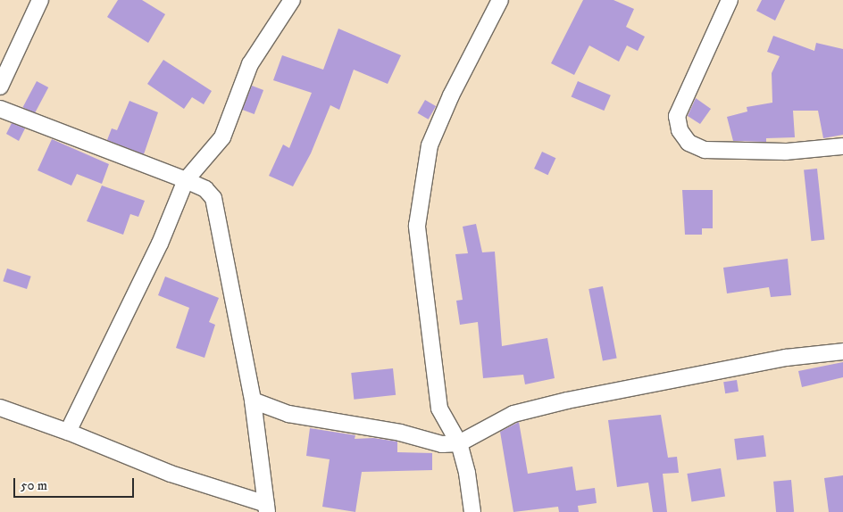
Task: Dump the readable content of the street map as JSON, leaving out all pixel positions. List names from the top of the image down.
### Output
{
  "scale_bar": "50 m"
}
